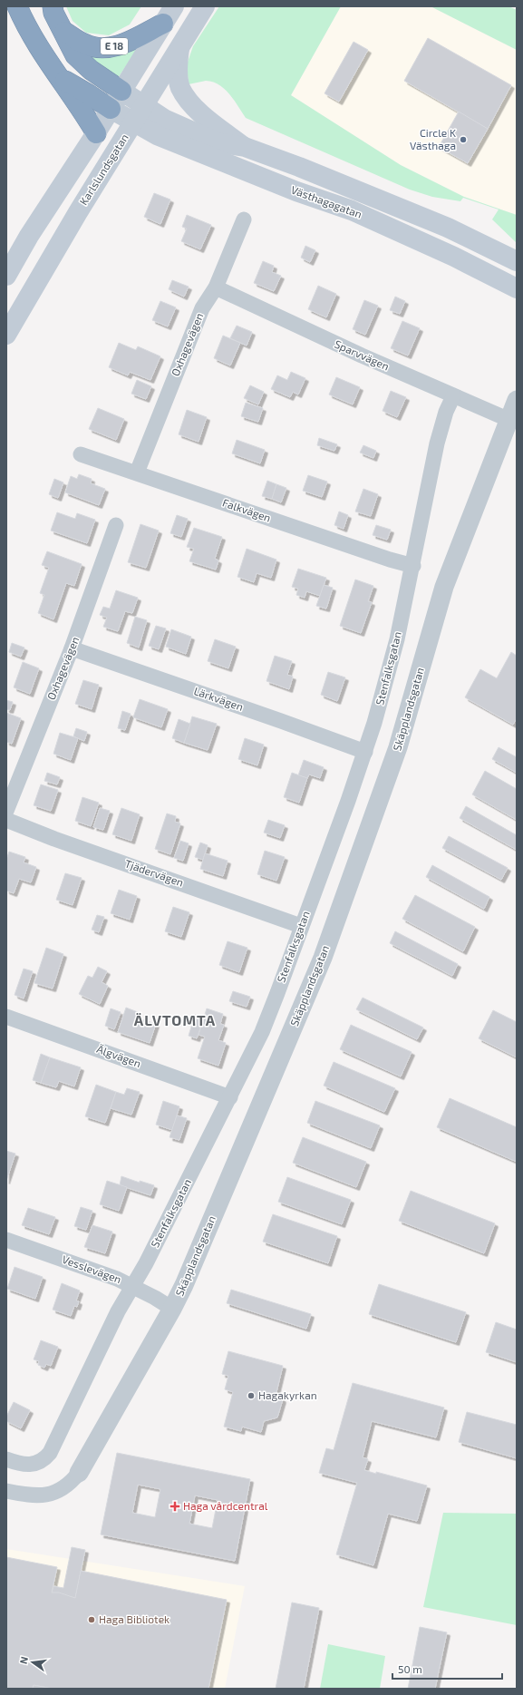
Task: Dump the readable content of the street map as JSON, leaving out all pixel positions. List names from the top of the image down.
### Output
{
  "streets": {
    "highway": ["E 18"],
    "main road": ["Karlslundsgatan", "Västhagagatan"],
    "street": [
      "Oxhagevägen",
      "Sparvvägen",
      "Falkvägen",
      "Stenfalksgatan",
      "Lärkvägen",
      "Skäpplandsgatan",
      "Tjädervägen",
      "Älgvägen",
      "Vesslevägen"
    ]
  },
  "crossings": [
    ["E 18", "Karlslundsgatan"],
    ["E 18", "Västhagagatan"],
    ["Karlslundsgatan", "Västhagagatan"],
    ["Oxhagevägen", "Sparvvägen"],
    ["Oxhagevägen", "Falkvägen"],
    ["Oxhagevägen", "Lärkvägen"],
    ["Sparvvägen", "Stenfalksgatan"],
    ["Sparvvägen", "Skäpplandsgatan"],
    ["Falkvägen", "Stenfalksgatan"],
    ["Stenfalksgatan", "Lärkvägen"],
    ["Stenfalksgatan", "Tjädervägen"],
    ["Stenfalksgatan", "Älgvägen"],
    ["Stenfalksgatan", "Vesslevägen"],
    ["Skäpplandsgatan", "Vesslevägen"]
  ],
  "districts": ["ÄLVTOMTA"],
  "places": {
    "other": ["Circle K Västhaga", "Hagakyrkan", "Haga Bibliotek"],
    "health": ["Haga vårdcentral"]
  },
  "scale_bar": "50 m",
  "north": "left"
}
